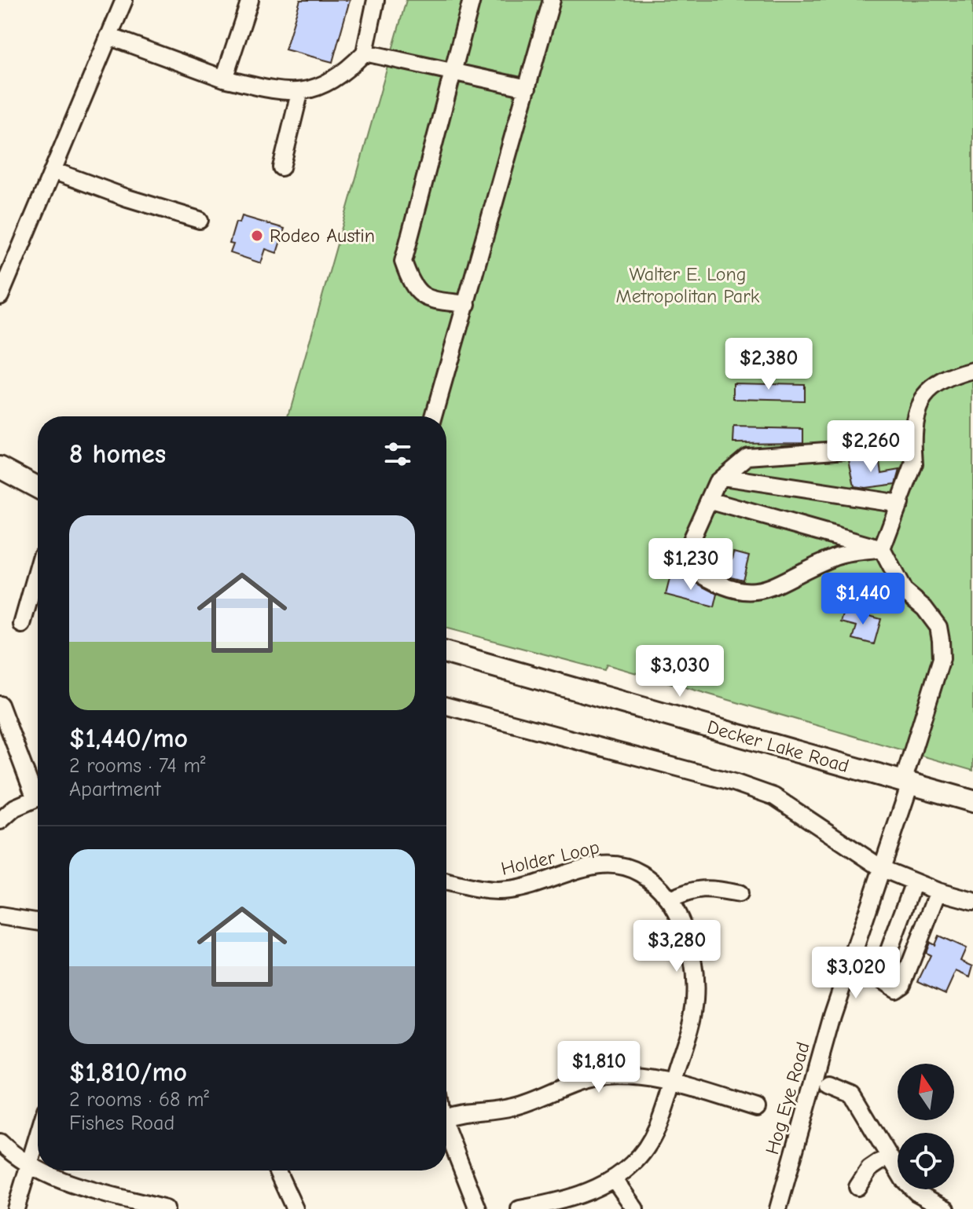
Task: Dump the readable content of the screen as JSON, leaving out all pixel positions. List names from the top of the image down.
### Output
{
  "streets": {
    "main road": ["Decker Lake Road"],
    "street": ["Holder Loop", "Hog Eye Road"]
  },
  "crossings": [
    ["Decker Lake Road", "Hog Eye Road"]
  ],
  "parks": ["Walter E. Long Metropolitan Park"],
  "places": ["Rodeo Austin"],
  "north": "top",
  "page": {
    "price": [
      "$2,380",
      "$2,260",
      "$1,230",
      "$1,440",
      "$3,030",
      "$3,280",
      "$3,020",
      "$1,810"
    ],
    "heading": "8 homes",
    "list": [
      {
        "name": "$1,440/mo",
        "note": "2 rooms · 74 m² · Apartment"
      },
      {
        "name": "$1,810/mo",
        "note": "2 rooms · 68 m² · Fishes Road"
      }
    ]
  }
}
